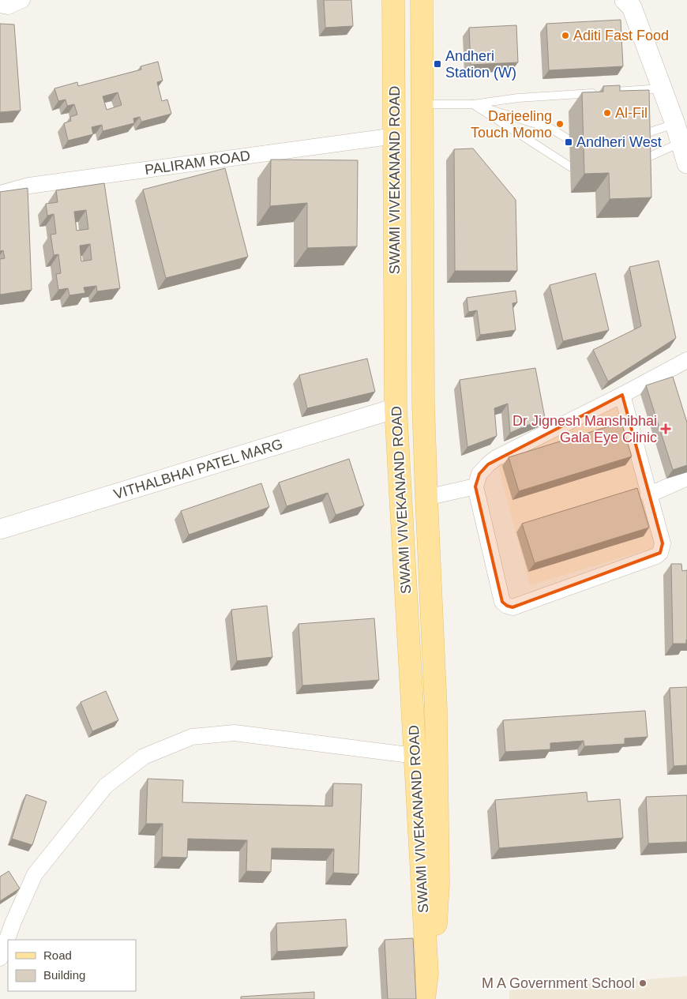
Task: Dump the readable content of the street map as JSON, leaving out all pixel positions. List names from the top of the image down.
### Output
{
  "streets": {
    "main road": ["SWAMI VIVEKANAND ROAD"],
    "street": ["PALIRAM ROAD", "VITHALBHAI PATEL MARG"]
  },
  "crossings": [
    ["PALIRAM ROAD", "SWAMI VIVEKANAND ROAD"],
    ["SWAMI VIVEKANAND ROAD", "VITHALBHAI PATEL MARG"]
  ],
  "places": {
    "other": [
      "Aditi Fast Food",
      "Al-Fil",
      "Darjeeling Touch Momo",
      "M A Government School"
    ],
    "transit": ["Andheri Station (W)", "Andheri West"],
    "health": ["Dr Jignesh Manshibhai Gala Eye Clinic"]
  },
  "legend": ["Road", "Building"]
}
